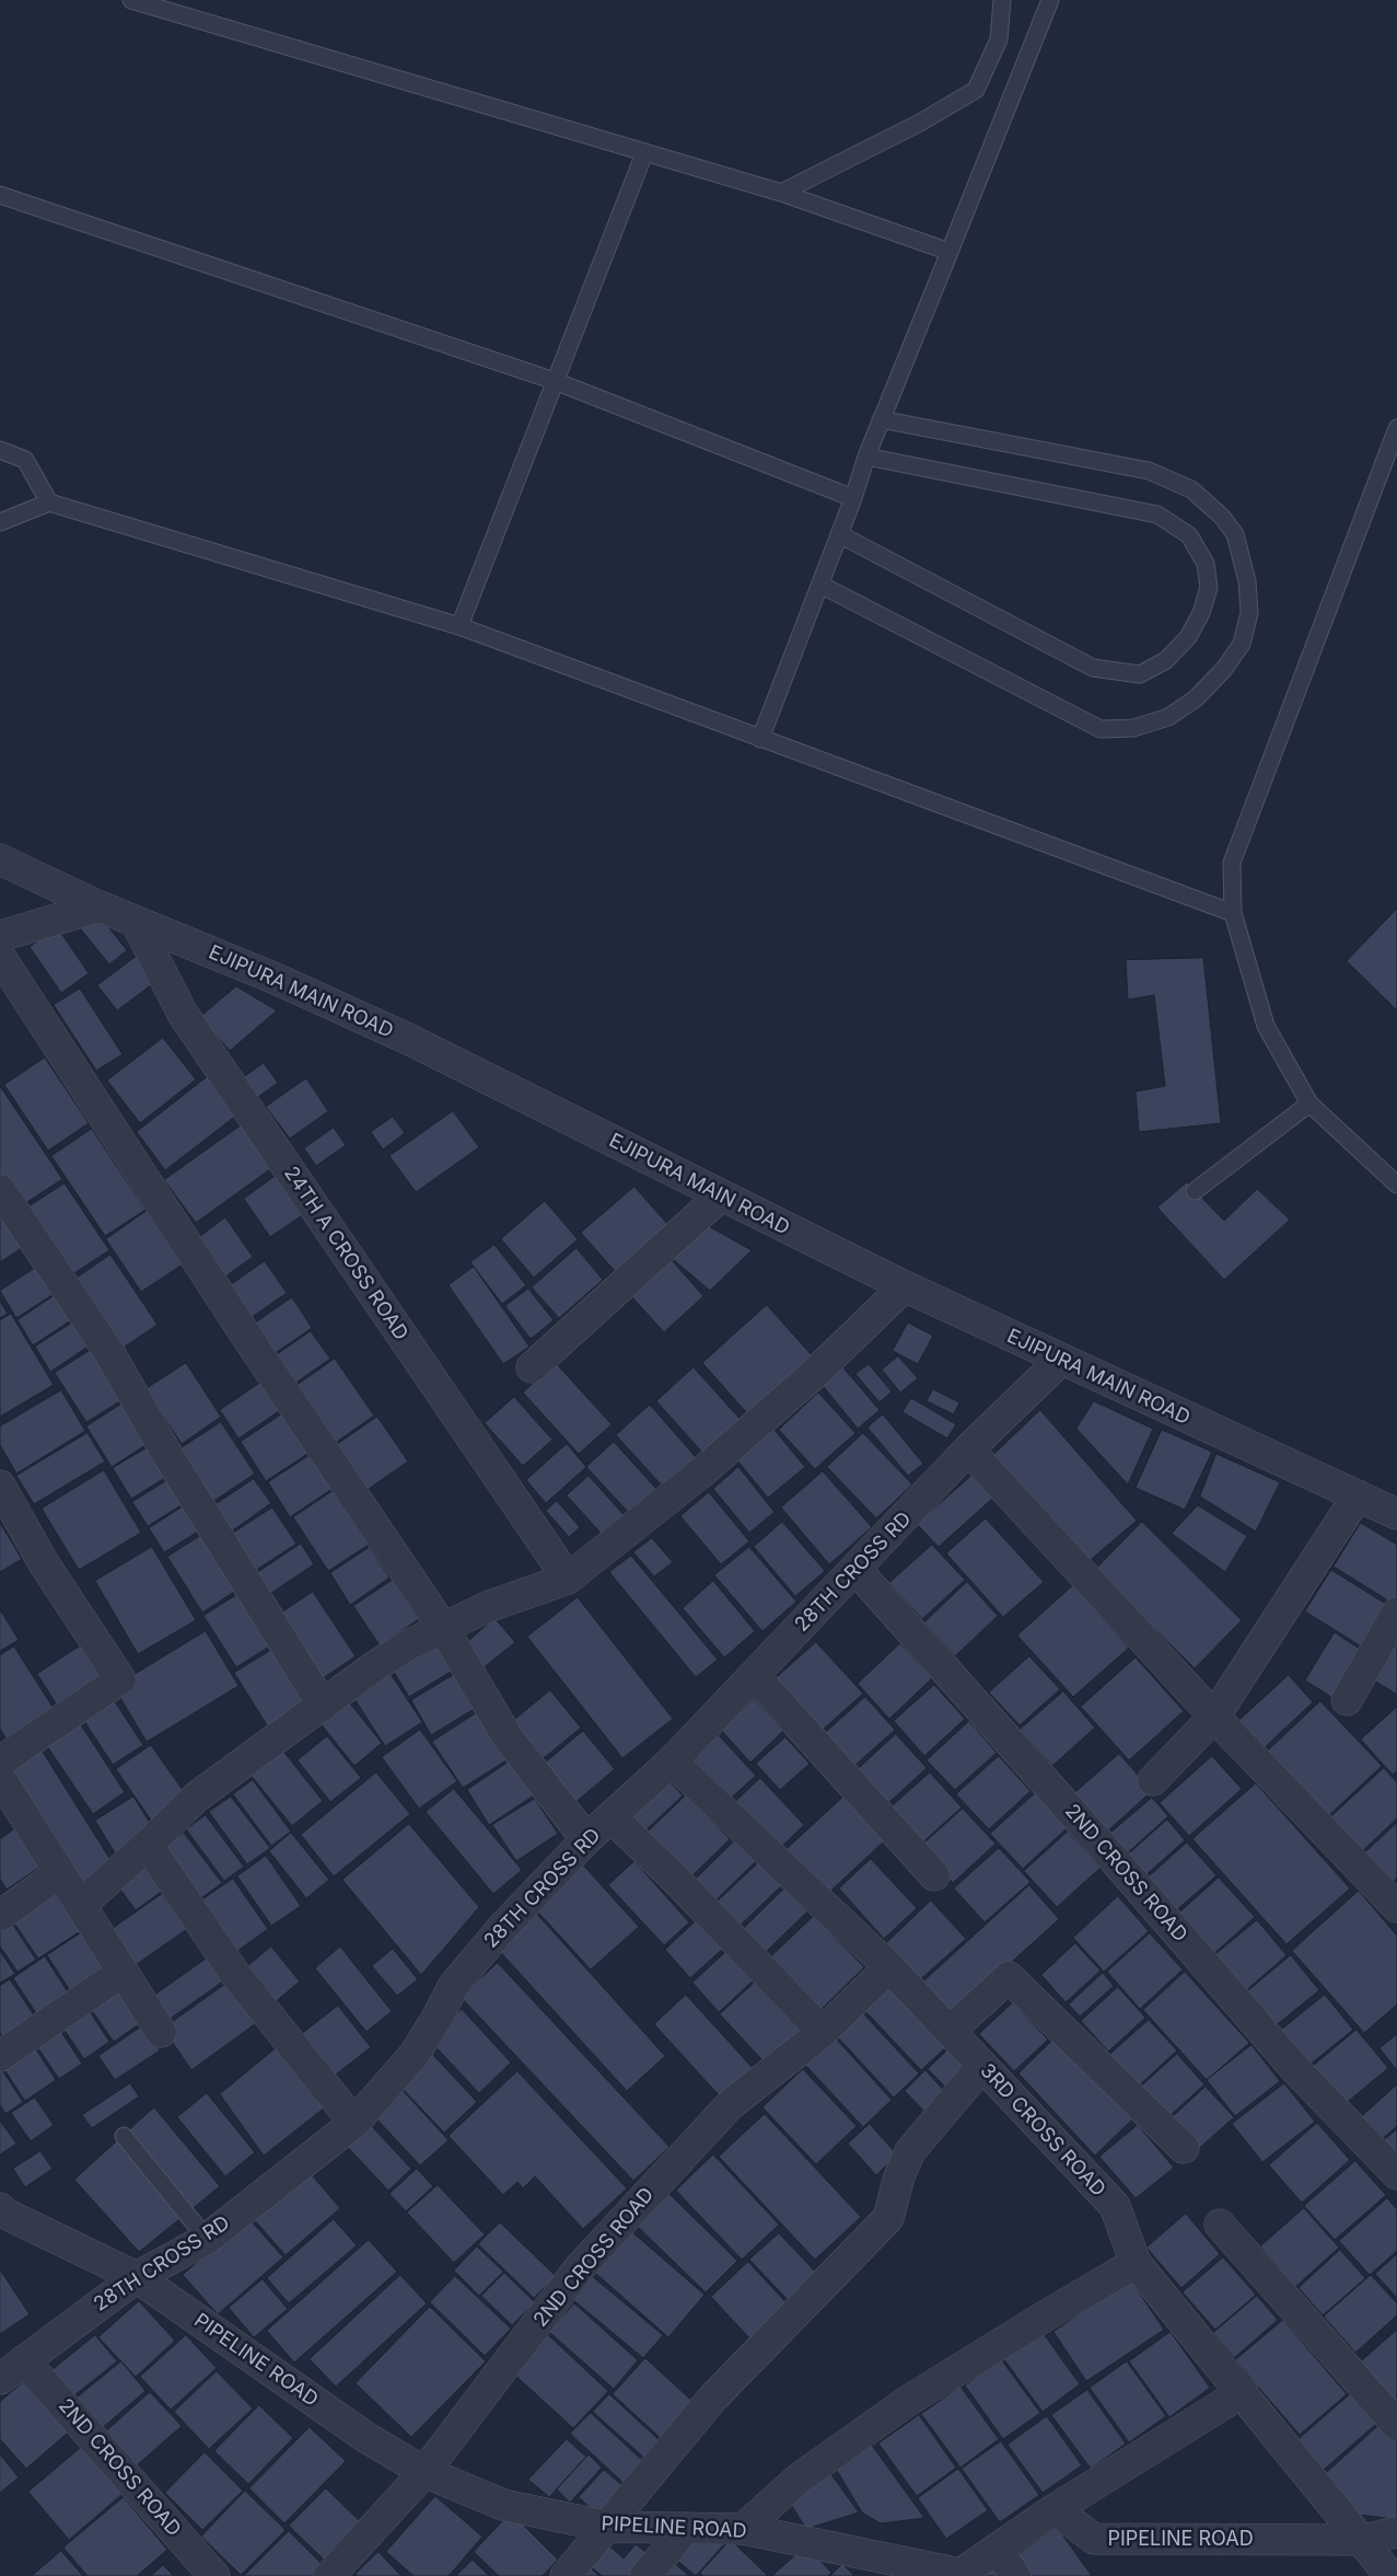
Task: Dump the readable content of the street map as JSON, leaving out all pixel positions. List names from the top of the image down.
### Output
{
  "streets": {
    "street": [
      "EJIPURA MAIN ROAD",
      "24TH A CROSS ROAD",
      "28TH CROSS RD",
      "2ND CROSS ROAD",
      "3RD CROSS ROAD",
      "PIPELINE ROAD"
    ]
  },
  "crossings": [
    ["EJIPURA MAIN ROAD", "24TH A CROSS ROAD"],
    ["EJIPURA MAIN ROAD", "28TH CROSS RD"],
    ["28TH CROSS RD", "2ND CROSS ROAD"],
    ["28TH CROSS RD", "3RD CROSS ROAD"],
    ["28TH CROSS RD", "PIPELINE ROAD"],
    ["2ND CROSS ROAD", "3RD CROSS ROAD"],
    ["2ND CROSS ROAD", "PIPELINE ROAD"],
    ["3RD CROSS ROAD", "PIPELINE ROAD"]
  ]
}
